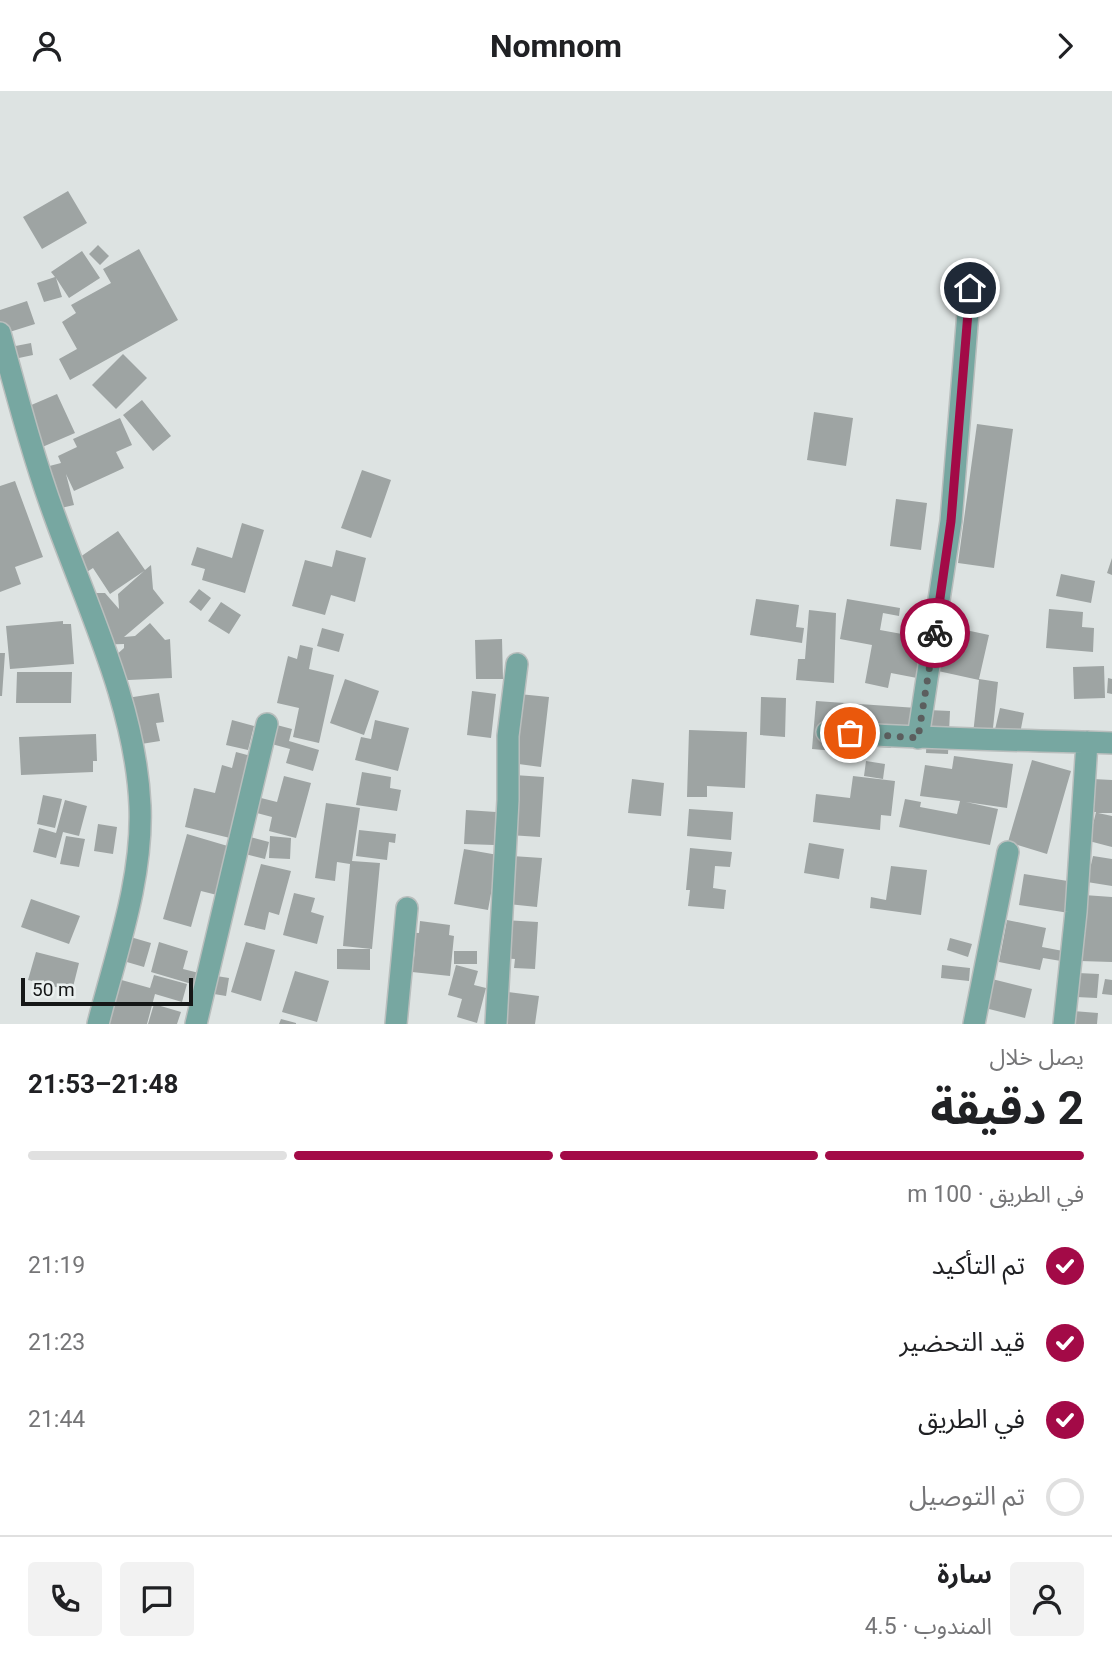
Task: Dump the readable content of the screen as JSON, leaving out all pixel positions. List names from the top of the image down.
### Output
{
  "scale_bar": "50 m",
  "page": {
    "header": "Nomnom",
    "scale": "50 m",
    "heading": ["2 دقيقة", "يصل خلال", "21:48–21:53"],
    "panel": ["سارة", "المندوب · 4.5"],
    "bar": "في الطريق · 100 m",
    "list": [
      ["تم التأكيد", "21:19"],
      ["قيد التحضير", "21:23"],
      ["في الطريق", "21:44"],
      "تم التوصيل"
    ]
  }
}
